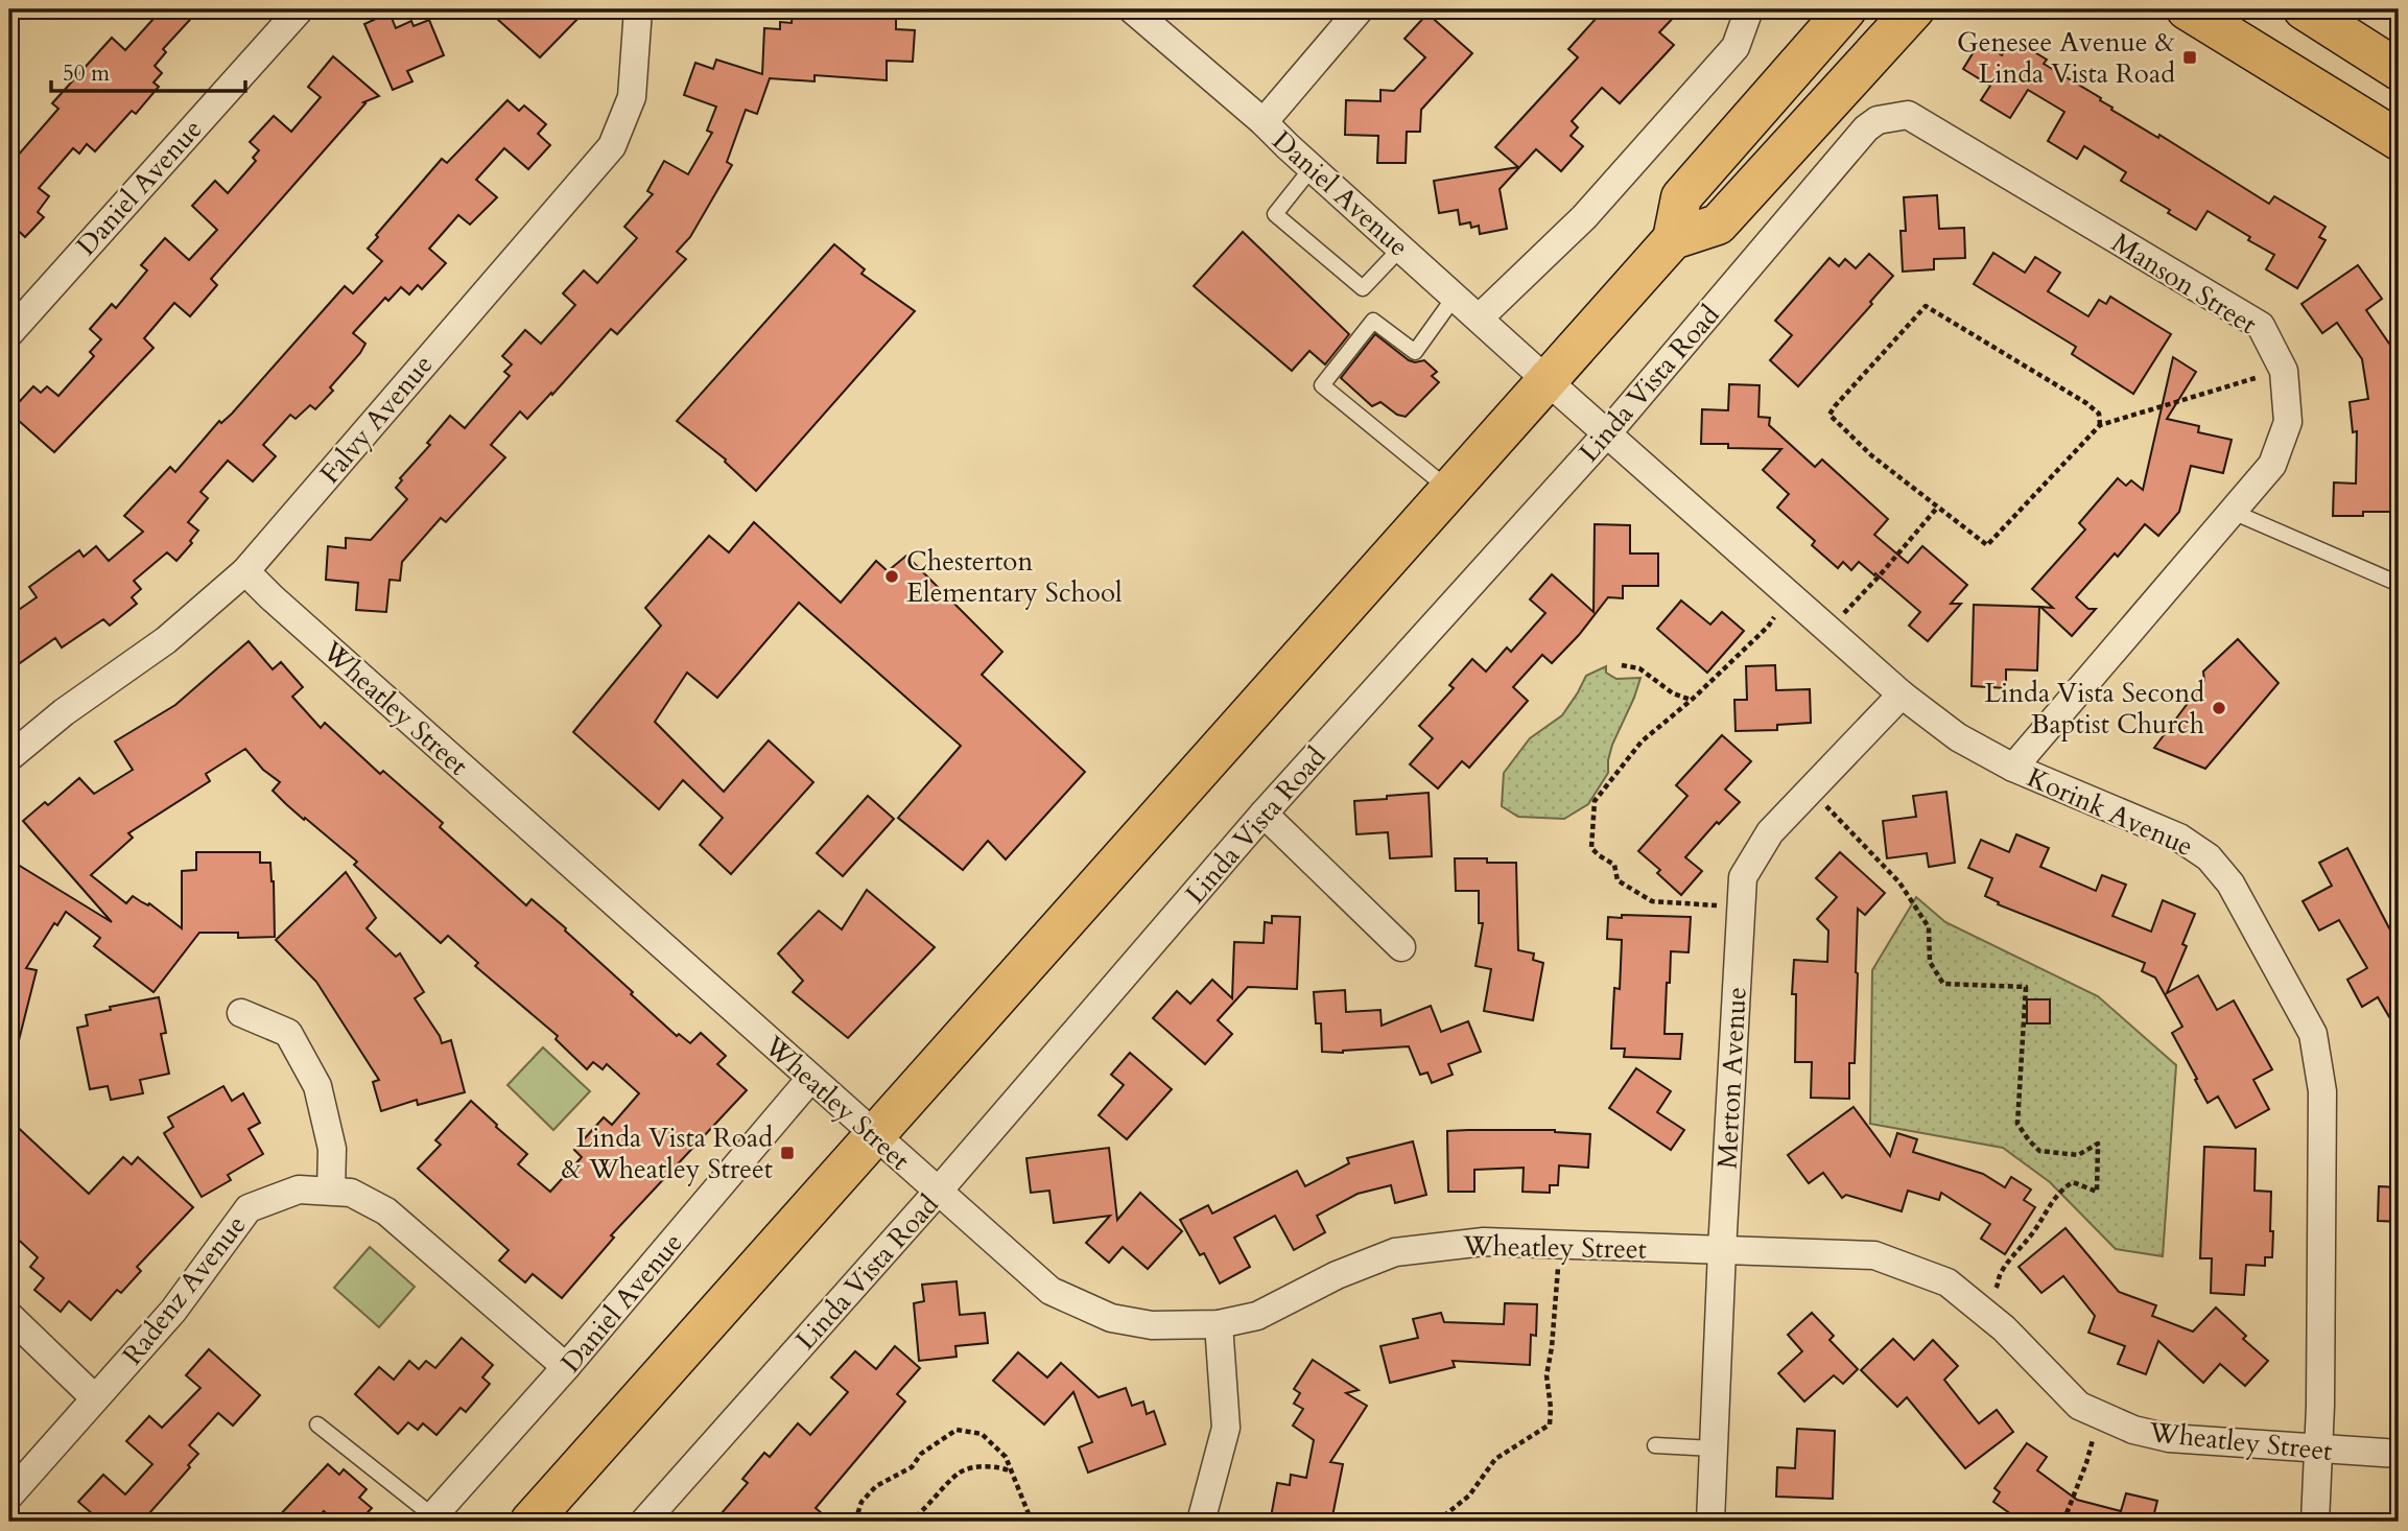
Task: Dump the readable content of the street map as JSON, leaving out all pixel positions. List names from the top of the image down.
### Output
{
  "streets": {
    "street": [
      "Daniel Avenue",
      "Manson Street",
      "Linda Vista Road",
      "Falvy Avenue",
      "Wheatley Street",
      "Korink Avenue",
      "Merton Avenue",
      "Radenz Avenue"
    ]
  },
  "crossings": [
    ["Daniel Avenue", "Wheatley Street"],
    ["Daniel Avenue", "Korink Avenue"],
    ["Daniel Avenue", "Radenz Avenue"],
    ["Manson Street", "Linda Vista Road"],
    ["Manson Street", "Korink Avenue"],
    ["Linda Vista Road", "Wheatley Street"],
    ["Linda Vista Road", "Korink Avenue"],
    ["Falvy Avenue", "Wheatley Street"],
    ["Wheatley Street", "Korink Avenue"],
    ["Wheatley Street", "Merton Avenue"],
    ["Korink Avenue", "Merton Avenue"]
  ],
  "places": {
    "transit": ["Genesee Avenue & Linda Vista Road", "Linda Vista Road & Wheatley Street"],
    "other": ["Chesterton Elementary School", "Linda Vista Second Baptist Church"]
  },
  "scale_bar": "50 m"
}
